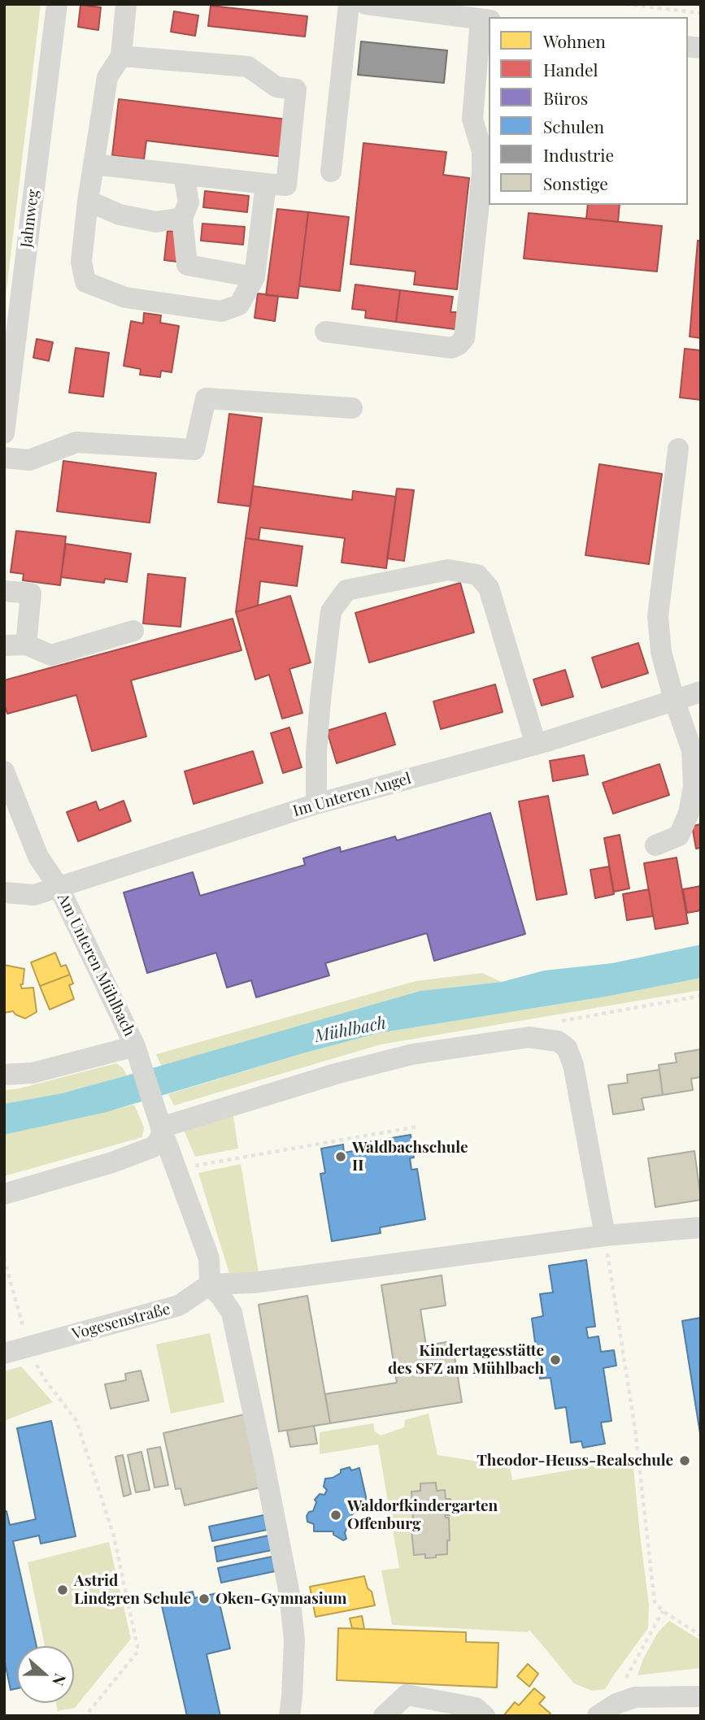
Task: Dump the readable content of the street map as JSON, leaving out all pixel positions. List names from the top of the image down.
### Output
{
  "streets": {
    "street": [
      "Jahnweg",
      "Im Unteren Angel",
      "Am Unteren Mühlbach",
      "Vogesenstraße"
    ]
  },
  "crossings": [
    ["Im Unteren Angel", "Am Unteren Mühlbach"]
  ],
  "water": ["Mühlbach"],
  "places": [
    "Waldbachschule II",
    "Kindertagesstätte des SFZ am Mühlbach",
    "Theodor-Heuss-Realschule",
    "Waldorfkindergarten Offenburg",
    "Astrid Lindgren Schule",
    "Oken-Gymnasium"
  ],
  "legend": [
    "Wohnen",
    "Handel",
    "Büros",
    "Schulen",
    "Industrie",
    "Sonstige"
  ],
  "north": "right"
}
